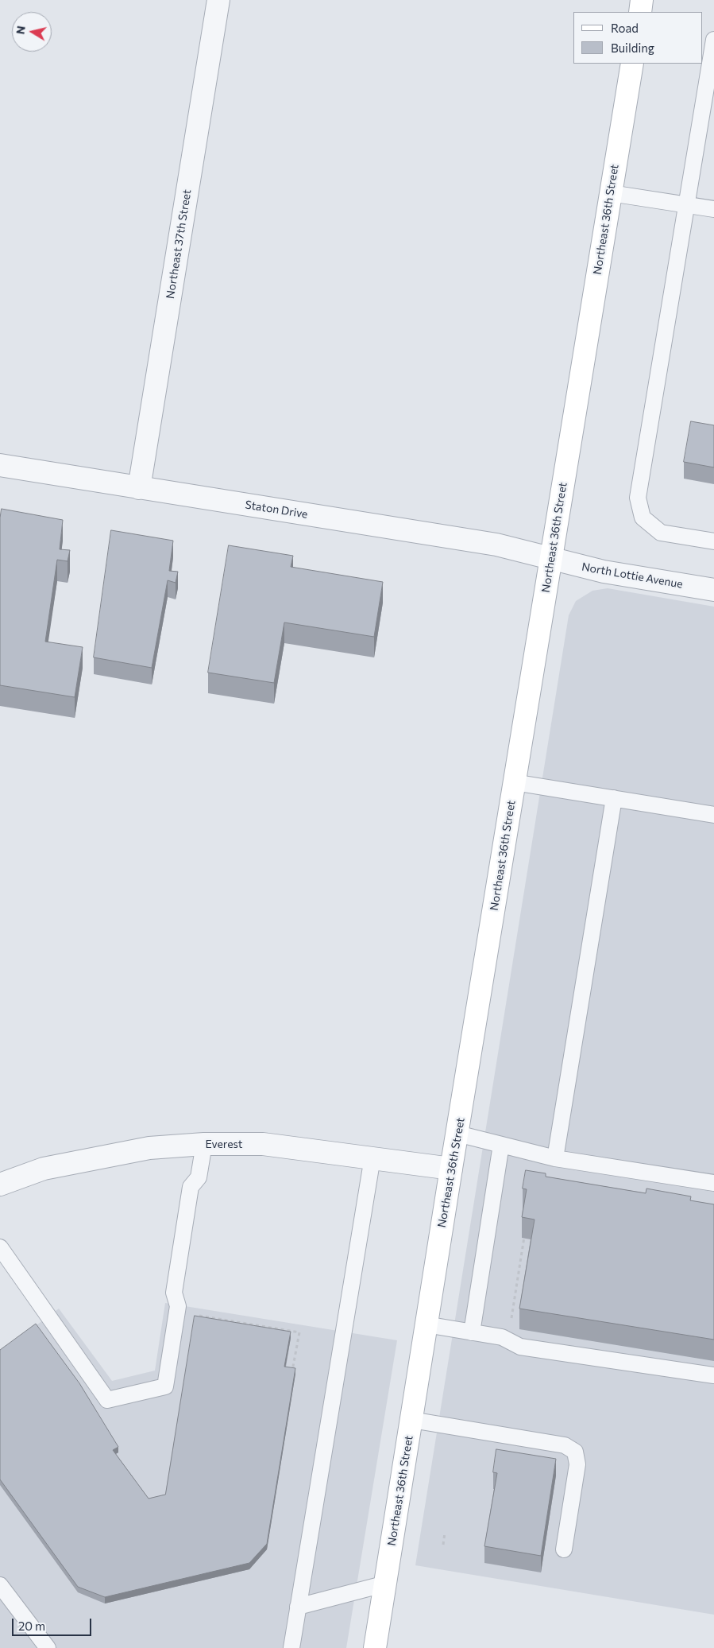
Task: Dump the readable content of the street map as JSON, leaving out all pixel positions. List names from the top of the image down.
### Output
{
  "streets": {
    "main road": ["Northeast 36th Street"],
    "street": [
      "Northeast 37th Street",
      "Staton Drive",
      "North Lottie Avenue",
      "Everest"
    ]
  },
  "crossings": [
    ["Northeast 36th Street", "Staton Drive"],
    ["Northeast 36th Street", "North Lottie Avenue"],
    ["Northeast 36th Street", "Everest"],
    ["Northeast 37th Street", "Staton Drive"],
    ["Staton Drive", "North Lottie Avenue"]
  ],
  "legend": ["Road", "Building"],
  "scale_bar": "20 m",
  "north": "left"
}
